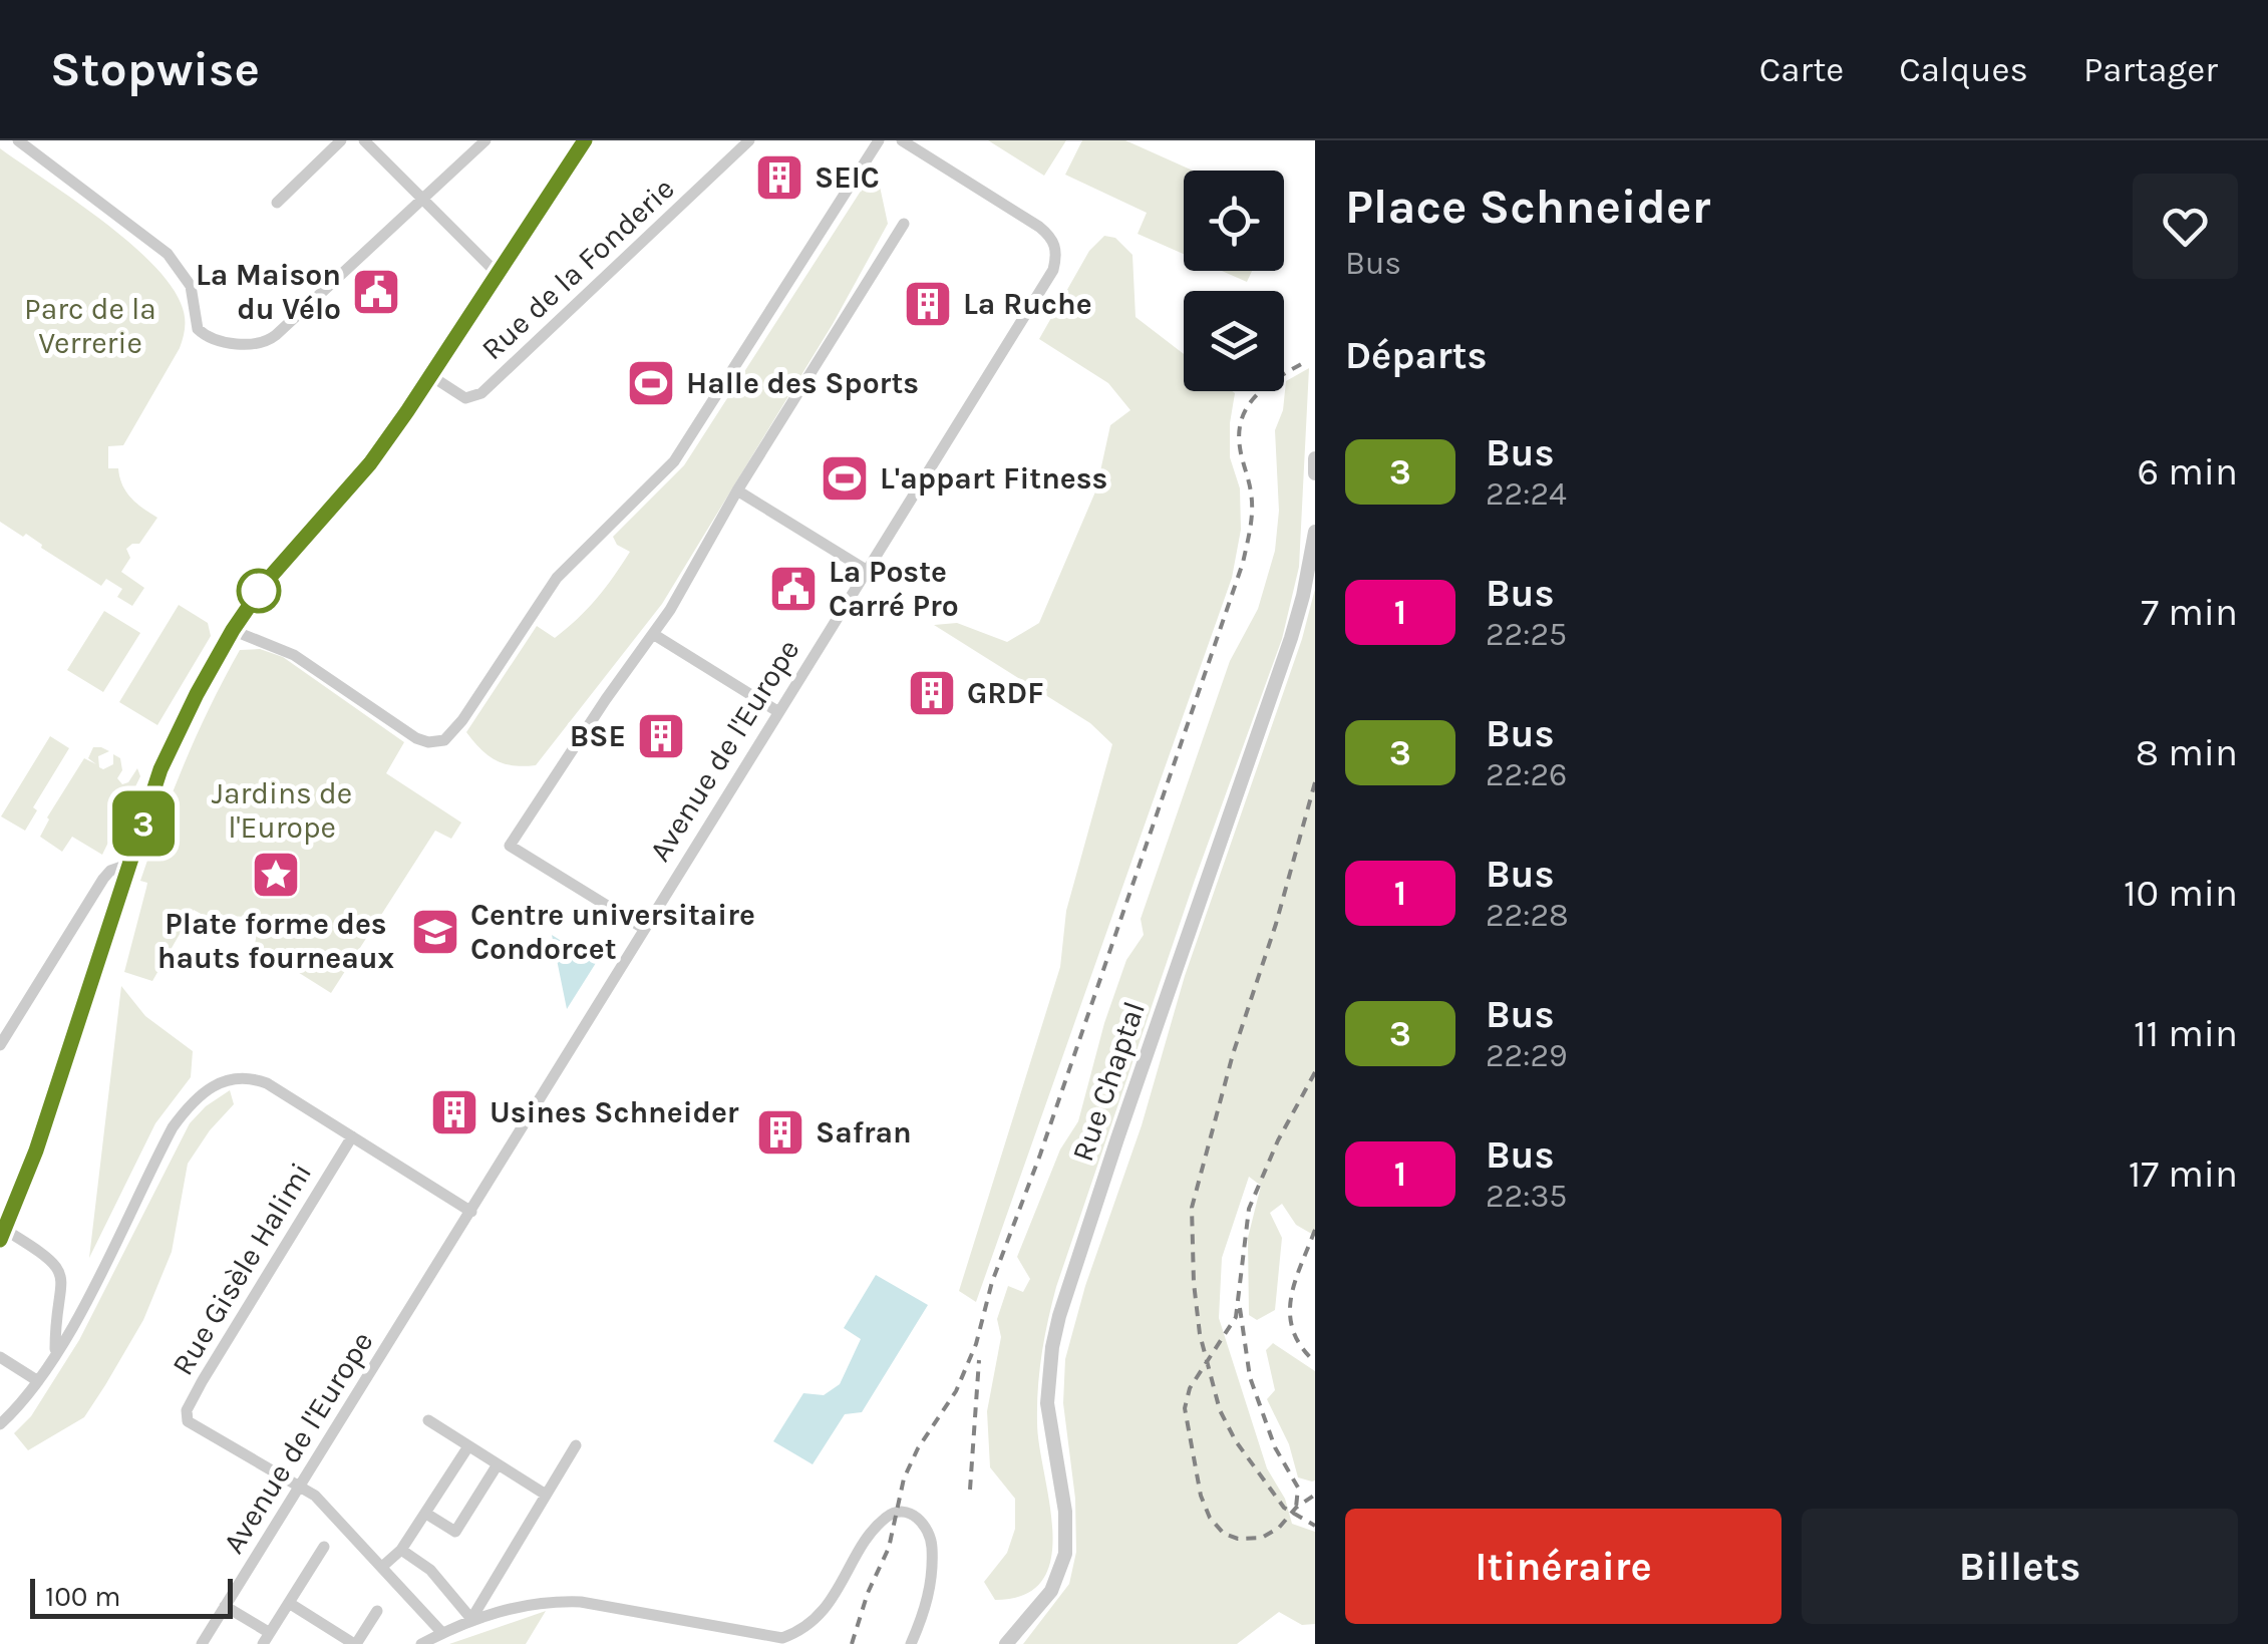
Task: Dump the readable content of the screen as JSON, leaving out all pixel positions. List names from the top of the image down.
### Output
{
  "streets": {
    "street": [
      "Rue de la Fonderie",
      "Avenue de l'Europe",
      "Rue Chaptal",
      "Rue Gisèle Halimi"
    ]
  },
  "crossings": [
    ["Avenue de l'Europe", "Rue Gisèle Halimi"]
  ],
  "parks": ["Parc de la Verrerie", "Jardins de l'Europe"],
  "places": {
    "building": [
      "SEIC",
      "La Ruche",
      "GRDF",
      "BSE",
      "Usines Schneider",
      "Safran"
    ],
    "public building": ["La Maison du Vélo", "La Poste Carré Pro"],
    "sports": ["Halle des Sports", "L'appart Fitness"],
    "place": ["Plate forme des hauts fourneaux"],
    "school or university": ["Centre universitaire Condorcet"]
  },
  "lines": ["bus line 3"],
  "scale_bar": "100 m",
  "page": {
    "header": "Stopwise",
    "nav": ["Carte", "Calques", "Partager"],
    "on_map": "3",
    "heading": [
      ["Place Schneider", "Bus"],
      "Départs"
    ],
    "list": [
      {
        "mark": "3",
        "name": "Bus",
        "note": "22:24",
        "value": "6 min"
      },
      {
        "mark": "1",
        "name": "Bus",
        "note": "22:25",
        "value": "7 min"
      },
      {
        "mark": "3",
        "name": "Bus",
        "note": "22:26",
        "value": "8 min"
      },
      {
        "mark": "1",
        "name": "Bus",
        "note": "22:28",
        "value": "10 min"
      },
      {
        "mark": "3",
        "name": "Bus",
        "note": "22:29",
        "value": "11 min"
      },
      {
        "mark": "1",
        "name": "Bus",
        "note": "22:35",
        "value": "17 min"
      }
    ],
    "buttons": ["Itinéraire", "Billets"],
    "scale": "100 m"
  }
}
